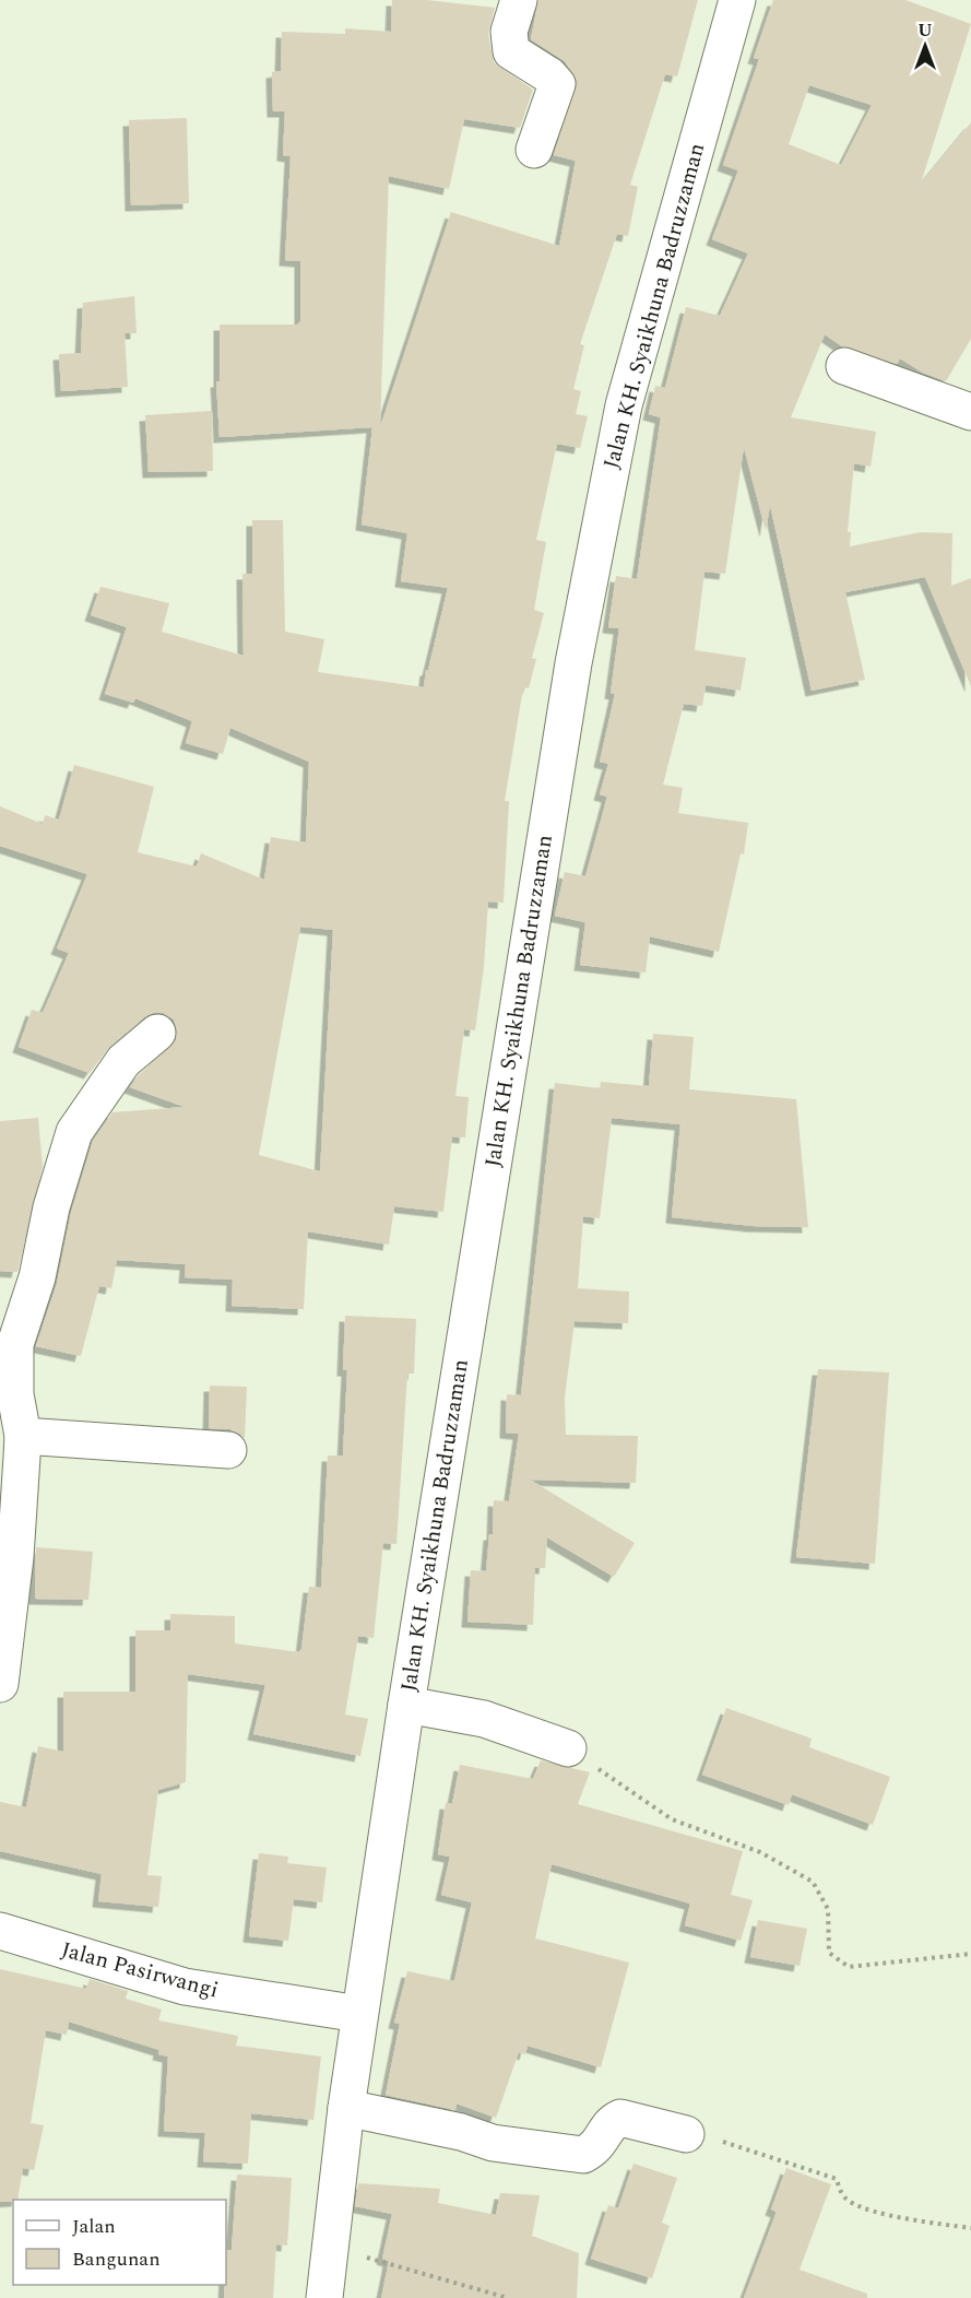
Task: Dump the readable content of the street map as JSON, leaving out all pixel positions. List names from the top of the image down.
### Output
{
  "streets": {
    "main road": ["Jalan KH. Syaikhuna Badruzzaman", "Jalan Pasirwangi"]
  },
  "crossings": [
    ["Jalan KH. Syaikhuna Badruzzaman", "Jalan Pasirwangi"]
  ],
  "legend": ["Jalan", "Bangunan"],
  "north": "top"
}
